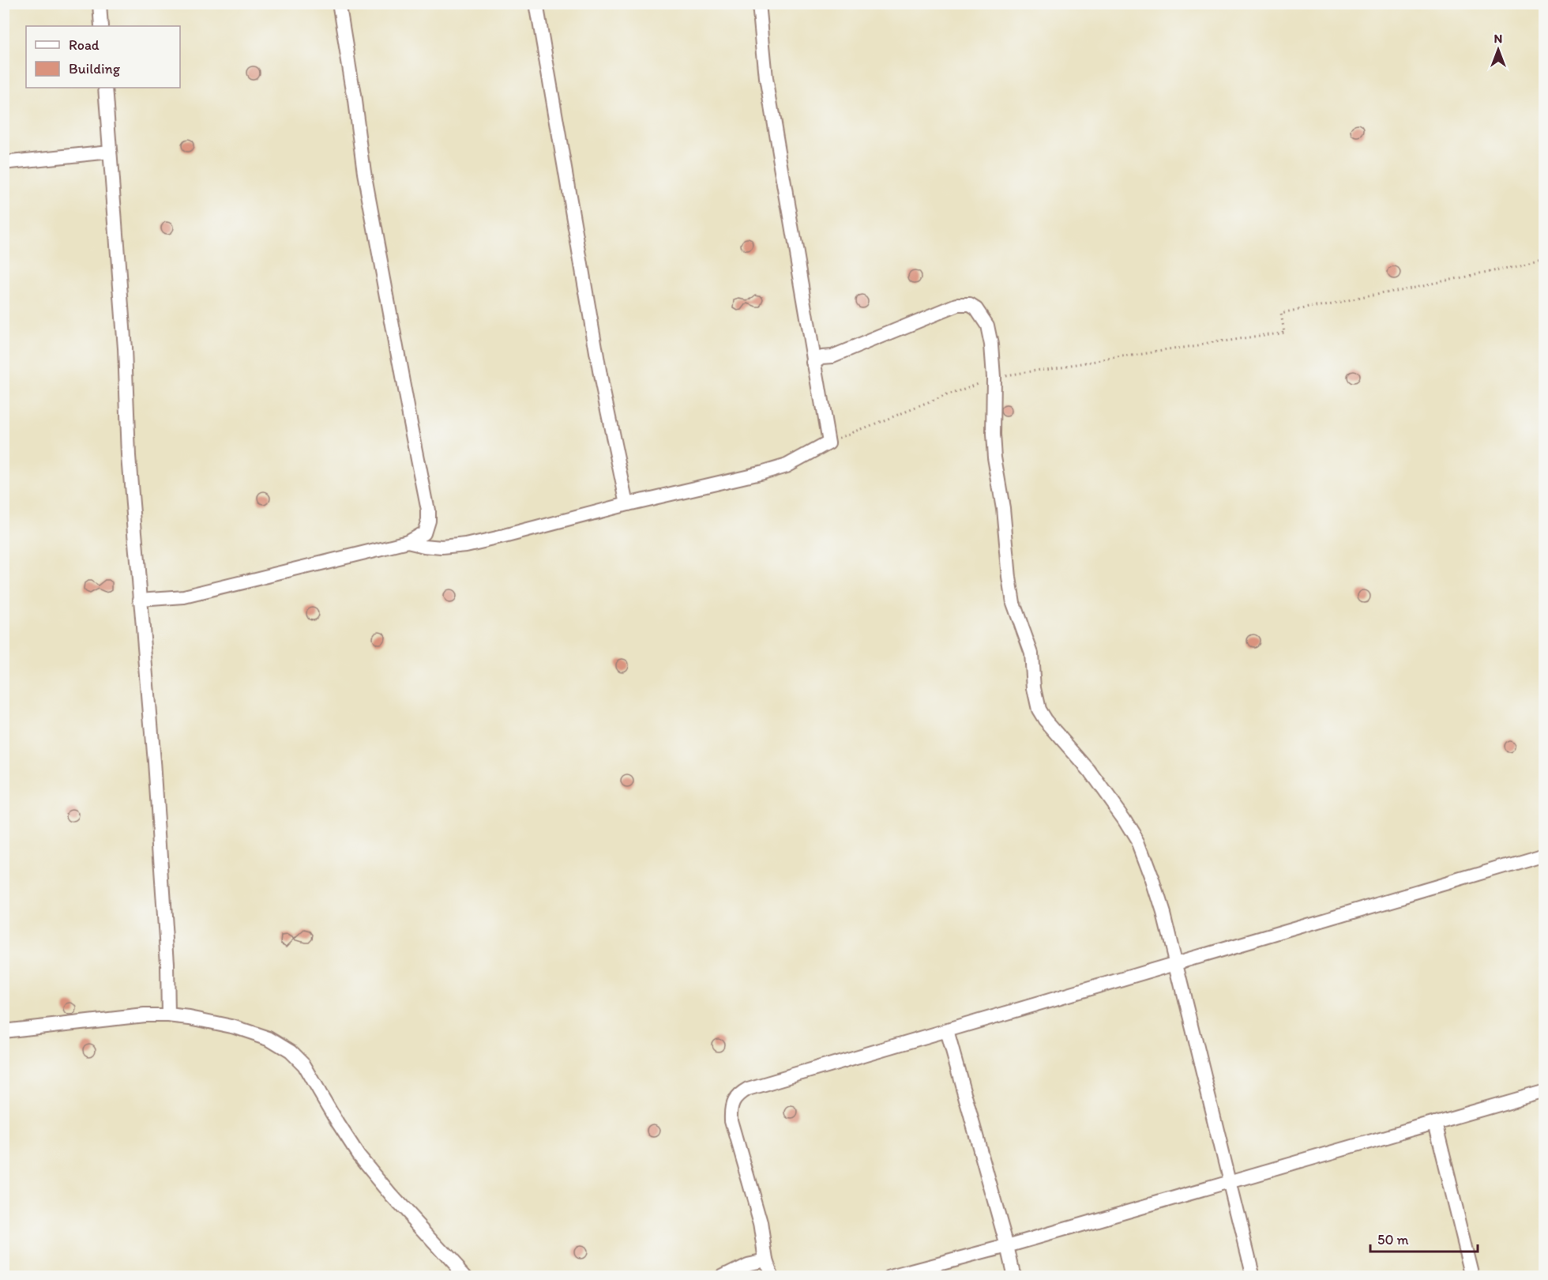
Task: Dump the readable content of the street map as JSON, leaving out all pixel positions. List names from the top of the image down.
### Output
{
  "legend": ["Road", "Building"],
  "scale_bar": "50 m",
  "north": "top"
}
